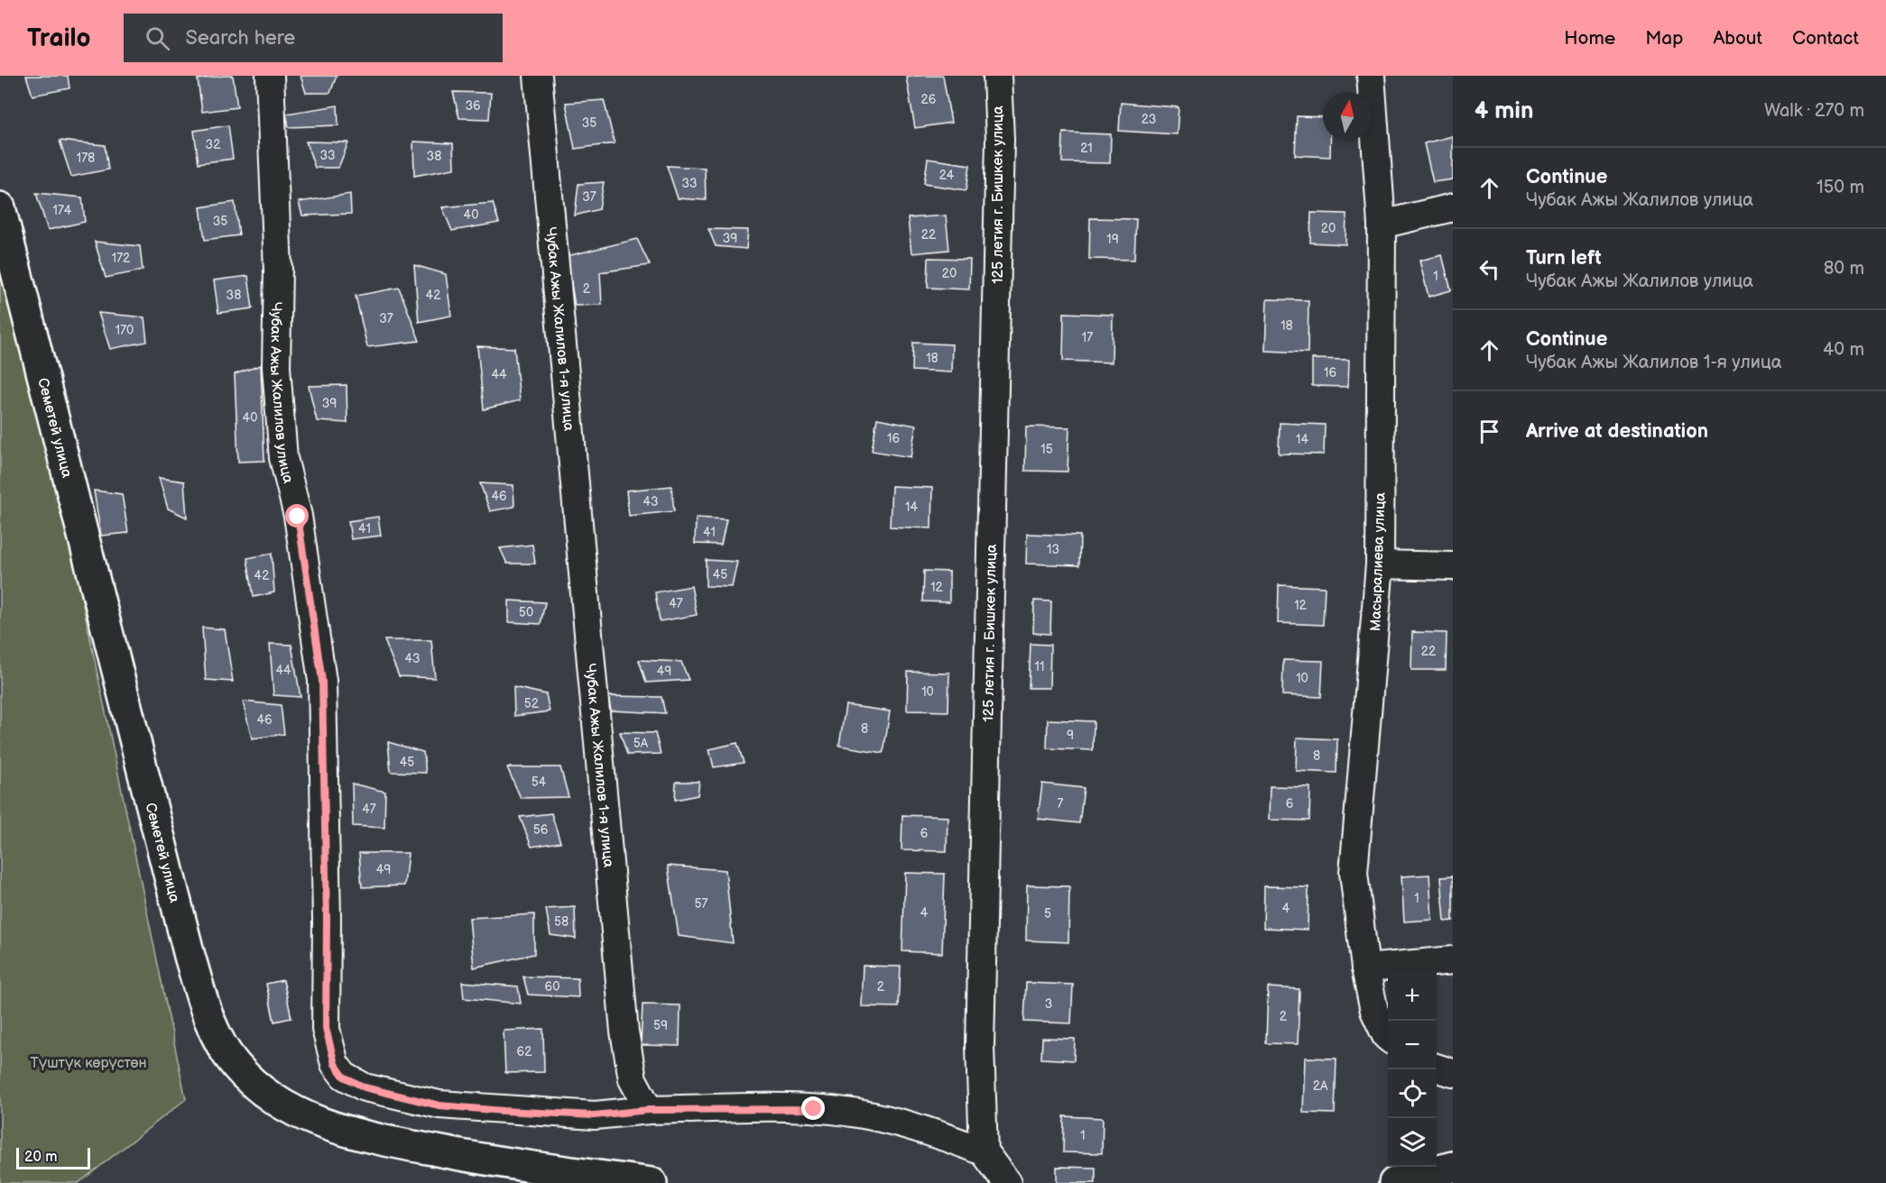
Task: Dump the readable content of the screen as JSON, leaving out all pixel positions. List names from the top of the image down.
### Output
{
  "streets": {
    "street": [
      "125 летия г. Бишкек улица",
      "Чубак Ажы Жалилов 1-я улица",
      "Чубак Ажы Жалилов улица",
      "Семетей улица",
      "Масыралиева улица"
    ]
  },
  "crossings": [
    ["Чубак Ажы Жалилов 1-я улица", "Чубак Ажы Жалилов улица"]
  ],
  "parks": ["Түштүк көрүстөн"],
  "house_numbers": [
    "26",
    "36",
    "23",
    "35",
    "32",
    "21",
    "33",
    "38",
    "178",
    "24",
    "33",
    "37",
    "174",
    "40",
    "35",
    "20",
    "22",
    "39",
    "19",
    "172",
    "20",
    "1",
    "2",
    "38",
    "42",
    "37",
    "18",
    "170",
    "17",
    "18",
    "16",
    "44",
    "39",
    "40",
    "16",
    "14",
    "15",
    "46",
    "43",
    "14",
    "41",
    "41",
    "13",
    "45",
    "42",
    "12",
    "47",
    "12",
    "50",
    "22",
    "43",
    "11",
    "44",
    "49",
    "10",
    "10",
    "52",
    "46",
    "8",
    "9",
    "5А",
    "8",
    "45",
    "54",
    "7",
    "6",
    "47",
    "56",
    "6",
    "49",
    "1",
    "57",
    "4",
    "4",
    "5",
    "58",
    "60",
    "2",
    "3",
    "2",
    "59",
    "62",
    "2А",
    "1"
  ],
  "scale_bar": "20 m",
  "north": "top",
  "page": {
    "header": "Trailo",
    "search": "Search here",
    "nav": [
      "Home",
      "Map",
      "About",
      "Contact"
    ],
    "heading": ["4 min", "Walk · 270 m"],
    "list": [
      ["Continue", "Чубак Ажы Жалилов улица", "150 m"],
      ["Turn left", "Чубак Ажы Жалилов улица", "80 m"],
      ["Continue", "Чубак Ажы Жалилов 1-я улица", "40 m"],
      "Arrive at destination"
    ],
    "map_buttons": ["+", "−"],
    "scale": "20 m"
  }
}
